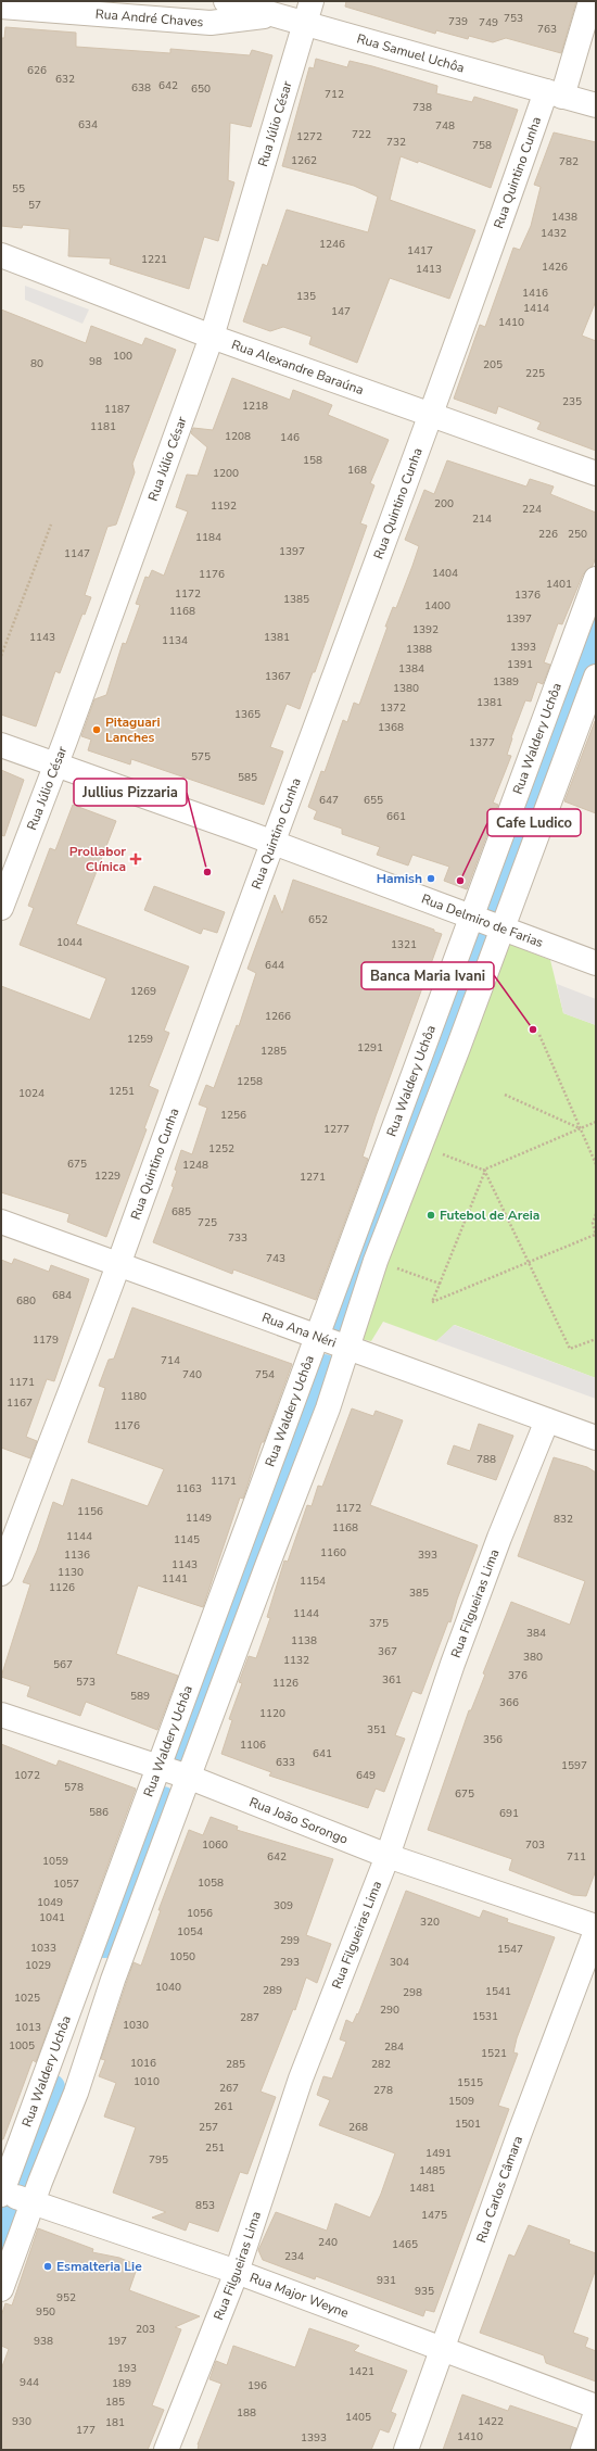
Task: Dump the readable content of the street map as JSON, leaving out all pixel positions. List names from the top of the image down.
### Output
{
  "streets": {
    "street": [
      "Rua André Chaves",
      "Rua Samuel Uchôa",
      "Rua Júlio César",
      "Rua Quintino Cunha",
      "Rua Alexandre Baraúna",
      "Rua Waldery Uchôa",
      "Rua Delmiro de Farias",
      "Rua Ana Néri",
      "Rua Filgueiras Lima",
      "Rua João Sorongo",
      "Rua Carlos Câmara",
      "Rua Major Weyne"
    ]
  },
  "crossings": [
    ["Rua André Chaves", "Rua Samuel Uchôa"],
    ["Rua Samuel Uchôa", "Rua Júlio César"],
    ["Rua Samuel Uchôa", "Rua Quintino Cunha"],
    ["Rua Júlio César", "Rua Alexandre Baraúna"],
    ["Rua Júlio César", "Rua Delmiro de Farias"],
    ["Rua Quintino Cunha", "Rua Alexandre Baraúna"],
    ["Rua Quintino Cunha", "Rua Delmiro de Farias"],
    ["Rua Quintino Cunha", "Rua Ana Néri"],
    ["Rua Waldery Uchôa", "Rua Delmiro de Farias"],
    ["Rua Waldery Uchôa", "Rua Ana Néri"],
    ["Rua Waldery Uchôa", "Rua João Sorongo"],
    ["Rua Waldery Uchôa", "Rua Major Weyne"],
    ["Rua Ana Néri", "Rua Filgueiras Lima"],
    ["Rua Filgueiras Lima", "Rua João Sorongo"],
    ["Rua Filgueiras Lima", "Rua Major Weyne"],
    ["Rua Carlos Câmara", "Rua Major Weyne"]
  ],
  "places": {
    "other": [
      "Pitaguari Lanches",
      "Jullius Pizzaria",
      "Hamish",
      "Cafe Ludico",
      "Banca Maria Ivani",
      "Futebol de Areia",
      "Esmalteria Lie"
    ],
    "health": ["Prollabor Clínica"]
  },
  "house_numbers": [
    "753",
    "739",
    "749",
    "763",
    "626",
    "632",
    "642",
    "638",
    "650",
    "712",
    "738",
    "634",
    "748",
    "722",
    "1272",
    "732",
    "758",
    "1262",
    "782",
    "55",
    "57",
    "1438",
    "1432",
    "1246",
    "1417",
    "1221",
    "1426",
    "1413",
    "1416",
    "135",
    "1414",
    "147",
    "1410",
    "100",
    "98",
    "80",
    "205",
    "225",
    "235",
    "1218",
    "1187",
    "1181",
    "1208",
    "146",
    "158",
    "168",
    "1200",
    "200",
    "1192",
    "224",
    "214",
    "226",
    "250",
    "1184",
    "1397",
    "1147",
    "1404",
    "1176",
    "1401",
    "1172",
    "1376",
    "1385",
    "1400",
    "1168",
    "1397",
    "1392",
    "1143",
    "1381",
    "1134",
    "1393",
    "1388",
    "1391",
    "1384",
    "1367",
    "1389",
    "1380",
    "1381",
    "1372",
    "1365",
    "1368",
    "1377",
    "575",
    "585",
    "647",
    "655",
    "661",
    "652",
    "1044",
    "1321",
    "644",
    "1269",
    "1266",
    "1259",
    "1291",
    "1285",
    "1258",
    "1251",
    "1024",
    "1256",
    "1277",
    "1252",
    "675",
    "1248",
    "1229",
    "1271",
    "685",
    "725",
    "733",
    "743",
    "684",
    "680",
    "1179",
    "714",
    "740",
    "754",
    "1171",
    "1180",
    "1167",
    "1176",
    "788",
    "1171",
    "1163",
    "1172",
    "1156",
    "1149",
    "832",
    "1168",
    "1144",
    "1145",
    "1160",
    "1136",
    "393",
    "1143",
    "1130",
    "1141",
    "1154",
    "1126",
    "385",
    "1144",
    "375",
    "384",
    "1138",
    "367",
    "380",
    "1132",
    "567",
    "376",
    "361",
    "573",
    "1126",
    "589",
    "366",
    "1120",
    "351",
    "356",
    "1106",
    "641",
    "633",
    "1597",
    "1072",
    "649",
    "578",
    "675",
    "586",
    "691",
    "1060",
    "703",
    "642",
    "711",
    "1059",
    "1058",
    "1057",
    "1049",
    "309",
    "1056",
    "1041",
    "320",
    "1054",
    "299",
    "1033",
    "1547",
    "1050",
    "293",
    "304",
    "1029",
    "1040",
    "289",
    "1541",
    "298",
    "1025",
    "290",
    "1531",
    "287",
    "1030",
    "1013",
    "1005",
    "284",
    "1521",
    "1016",
    "285",
    "282",
    "1010",
    "1515",
    "267",
    "278",
    "1509",
    "261",
    "1501",
    "257",
    "268",
    "251",
    "1491",
    "795",
    "1485",
    "1481",
    "853",
    "1475",
    "240",
    "1465",
    "234",
    "931",
    "935",
    "952",
    "950",
    "203",
    "938",
    "197",
    "193",
    "1421",
    "944",
    "189",
    "196",
    "185",
    "188",
    "1405",
    "930",
    "1422",
    "181",
    "177",
    "1410",
    "1393"
  ]
}
